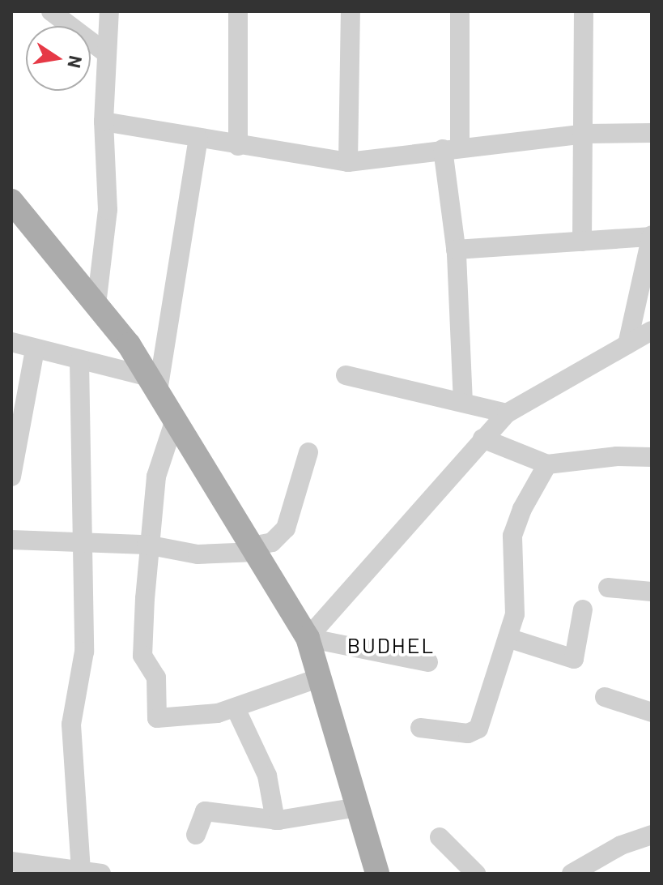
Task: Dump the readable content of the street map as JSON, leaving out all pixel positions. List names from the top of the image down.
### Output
{
  "districts": ["BUDHEL"],
  "north": "right"
}
